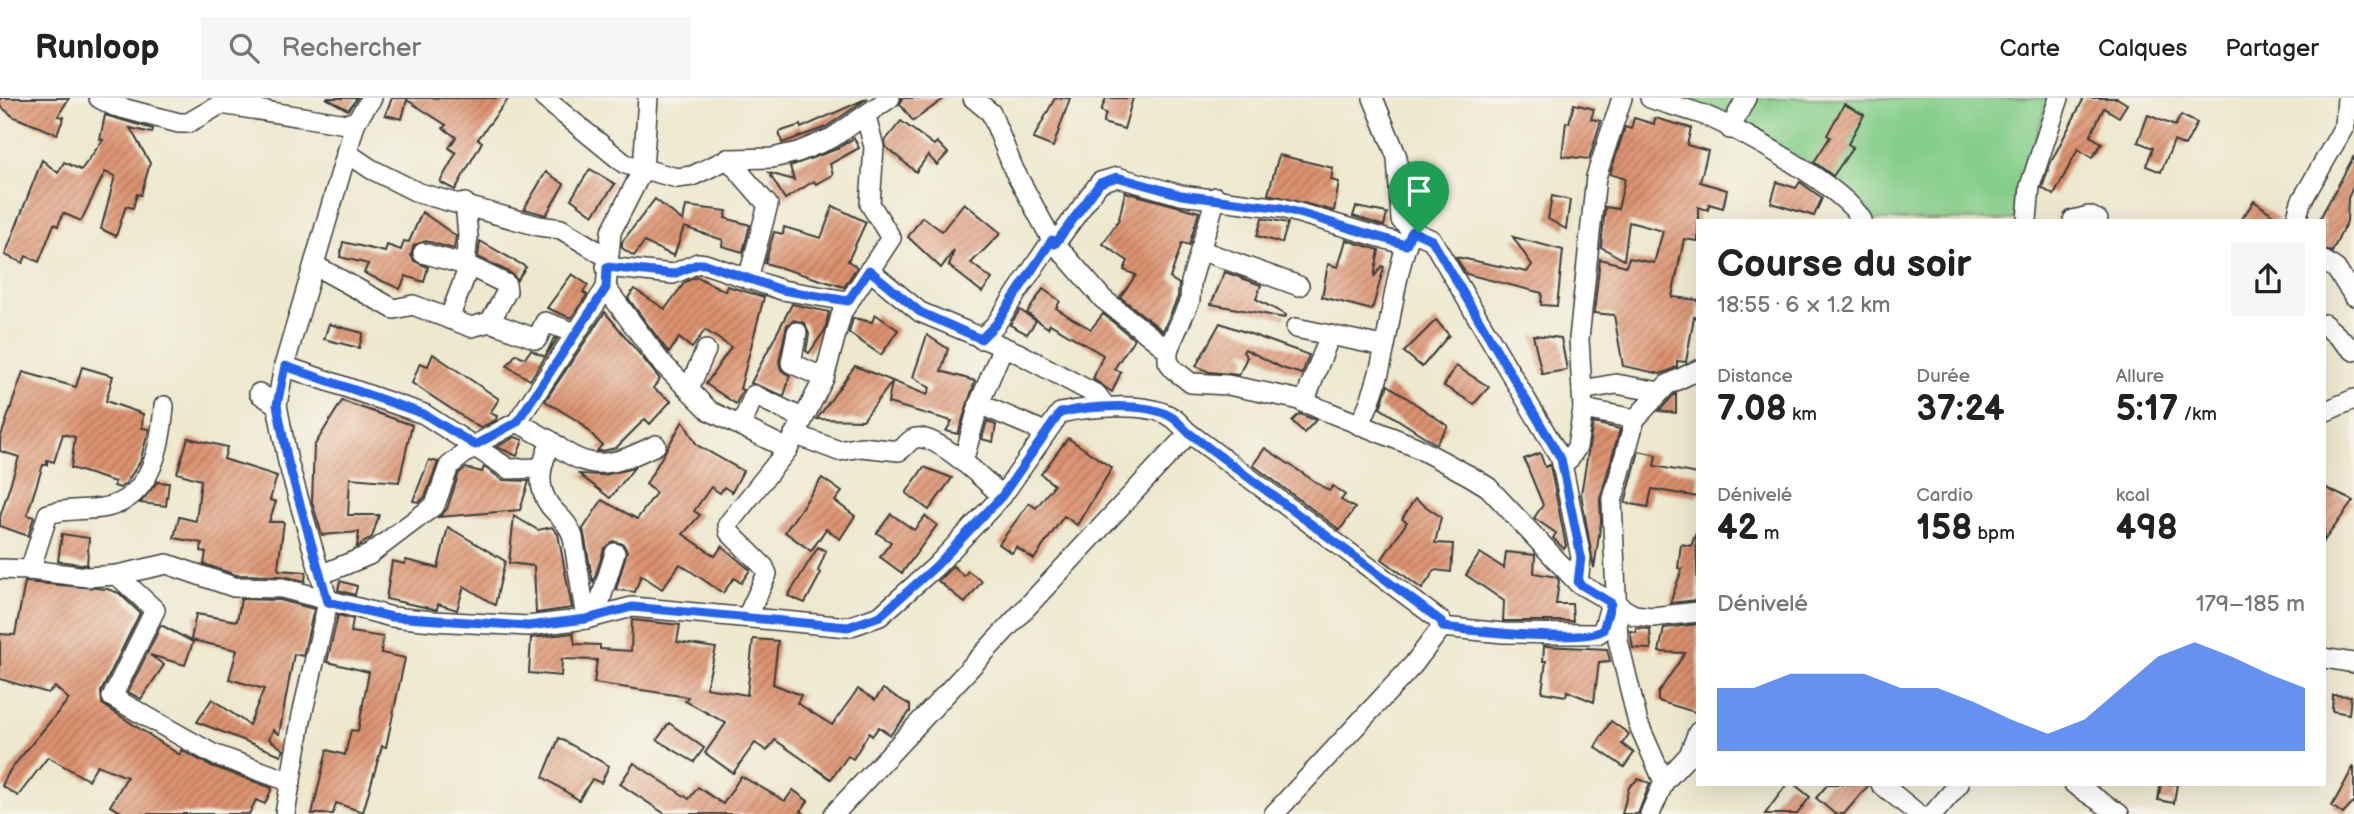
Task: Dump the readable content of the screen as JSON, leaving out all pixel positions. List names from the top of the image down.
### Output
{
  "page": {
    "header": "Runloop",
    "search": "Rechercher",
    "nav": ["Carte", "Calques", "Partager"],
    "heading": ["Course du soir", "18:55 · 6 × 1.2 km"],
    "stats": [
      ["Distance", "7.08 km"],
      ["Durée", "37:24"],
      ["Allure", "5:17 /km"],
      ["Dénivelé", "42 m"],
      ["Cardio", "158 bpm"],
      ["kcal", "498"]
    ],
    "chart": ["Dénivelé", "179–185 m"]
  }
}
